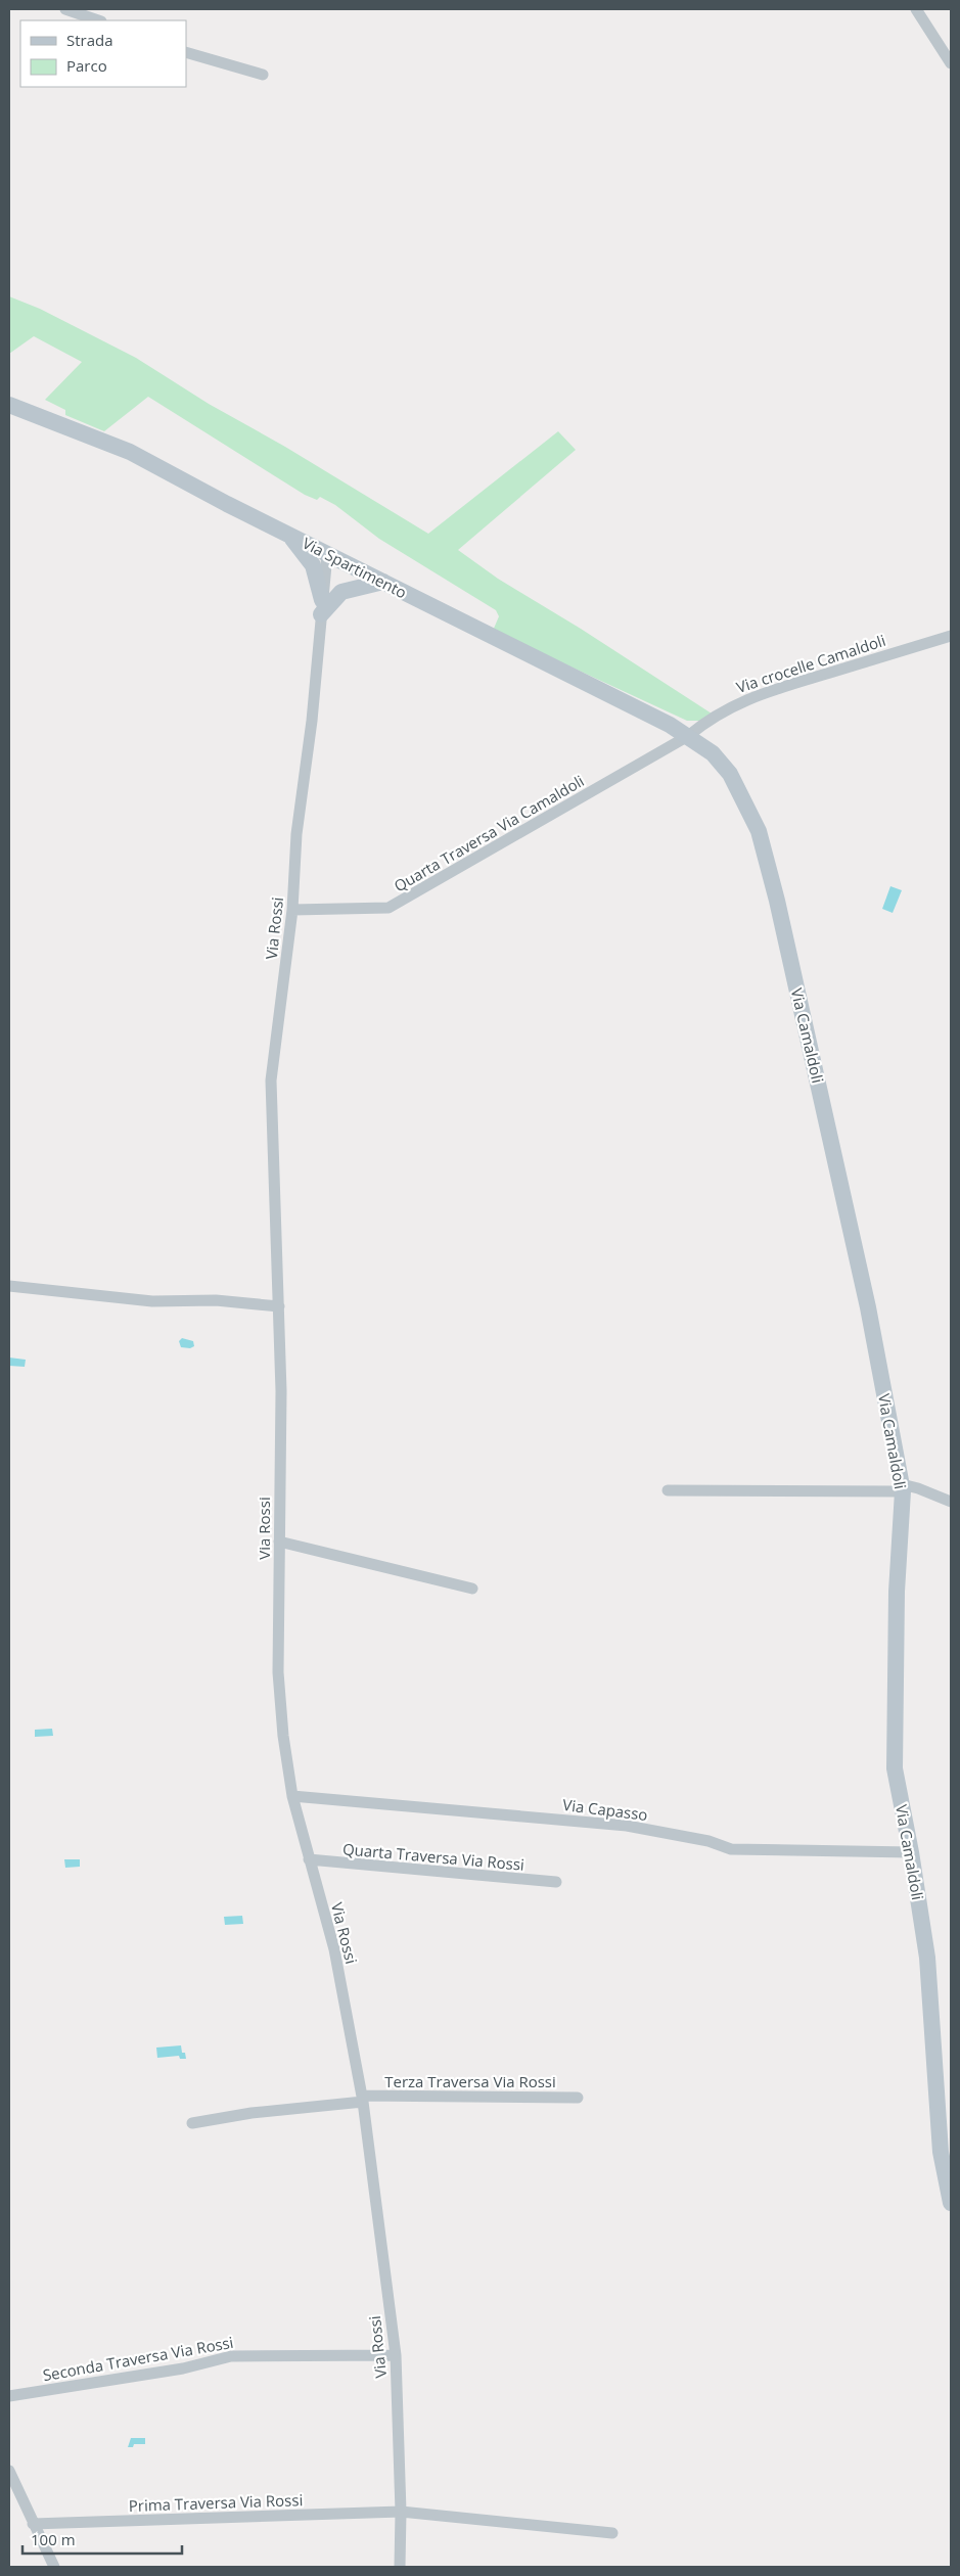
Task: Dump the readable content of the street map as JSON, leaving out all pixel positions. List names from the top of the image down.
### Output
{
  "streets": {
    "street": [
      "Via Spartimento",
      "Via crocelle Camaldoli",
      "Quarta Traversa Via Camaldoli",
      "Via Rossi",
      "Via Camaldoli",
      "Via Capasso",
      "Quarta Traversa Via Rossi",
      "Terza Traversa Via Rossi",
      "Seconda Traversa Via Rossi",
      "Prima Traversa Via Rossi"
    ]
  },
  "crossings": [
    ["Via Spartimento", "Via crocelle Camaldoli"],
    ["Via Spartimento", "Quarta Traversa Via Camaldoli"],
    ["Via Spartimento", "Via Rossi"],
    ["Via Spartimento", "Via Camaldoli"],
    ["Via crocelle Camaldoli", "Quarta Traversa Via Camaldoli"],
    ["Via crocelle Camaldoli", "Via Camaldoli"],
    ["Quarta Traversa Via Camaldoli", "Via Rossi"],
    ["Quarta Traversa Via Camaldoli", "Via Camaldoli"],
    ["Via Rossi", "Via Capasso"],
    ["Via Rossi", "Quarta Traversa Via Rossi"],
    ["Via Rossi", "Terza Traversa Via Rossi"],
    ["Via Rossi", "Seconda Traversa Via Rossi"],
    ["Via Rossi", "Prima Traversa Via Rossi"],
    ["Via Camaldoli", "Via Capasso"]
  ],
  "legend": ["Strada", "Parco"],
  "scale_bar": "100 m"
}
